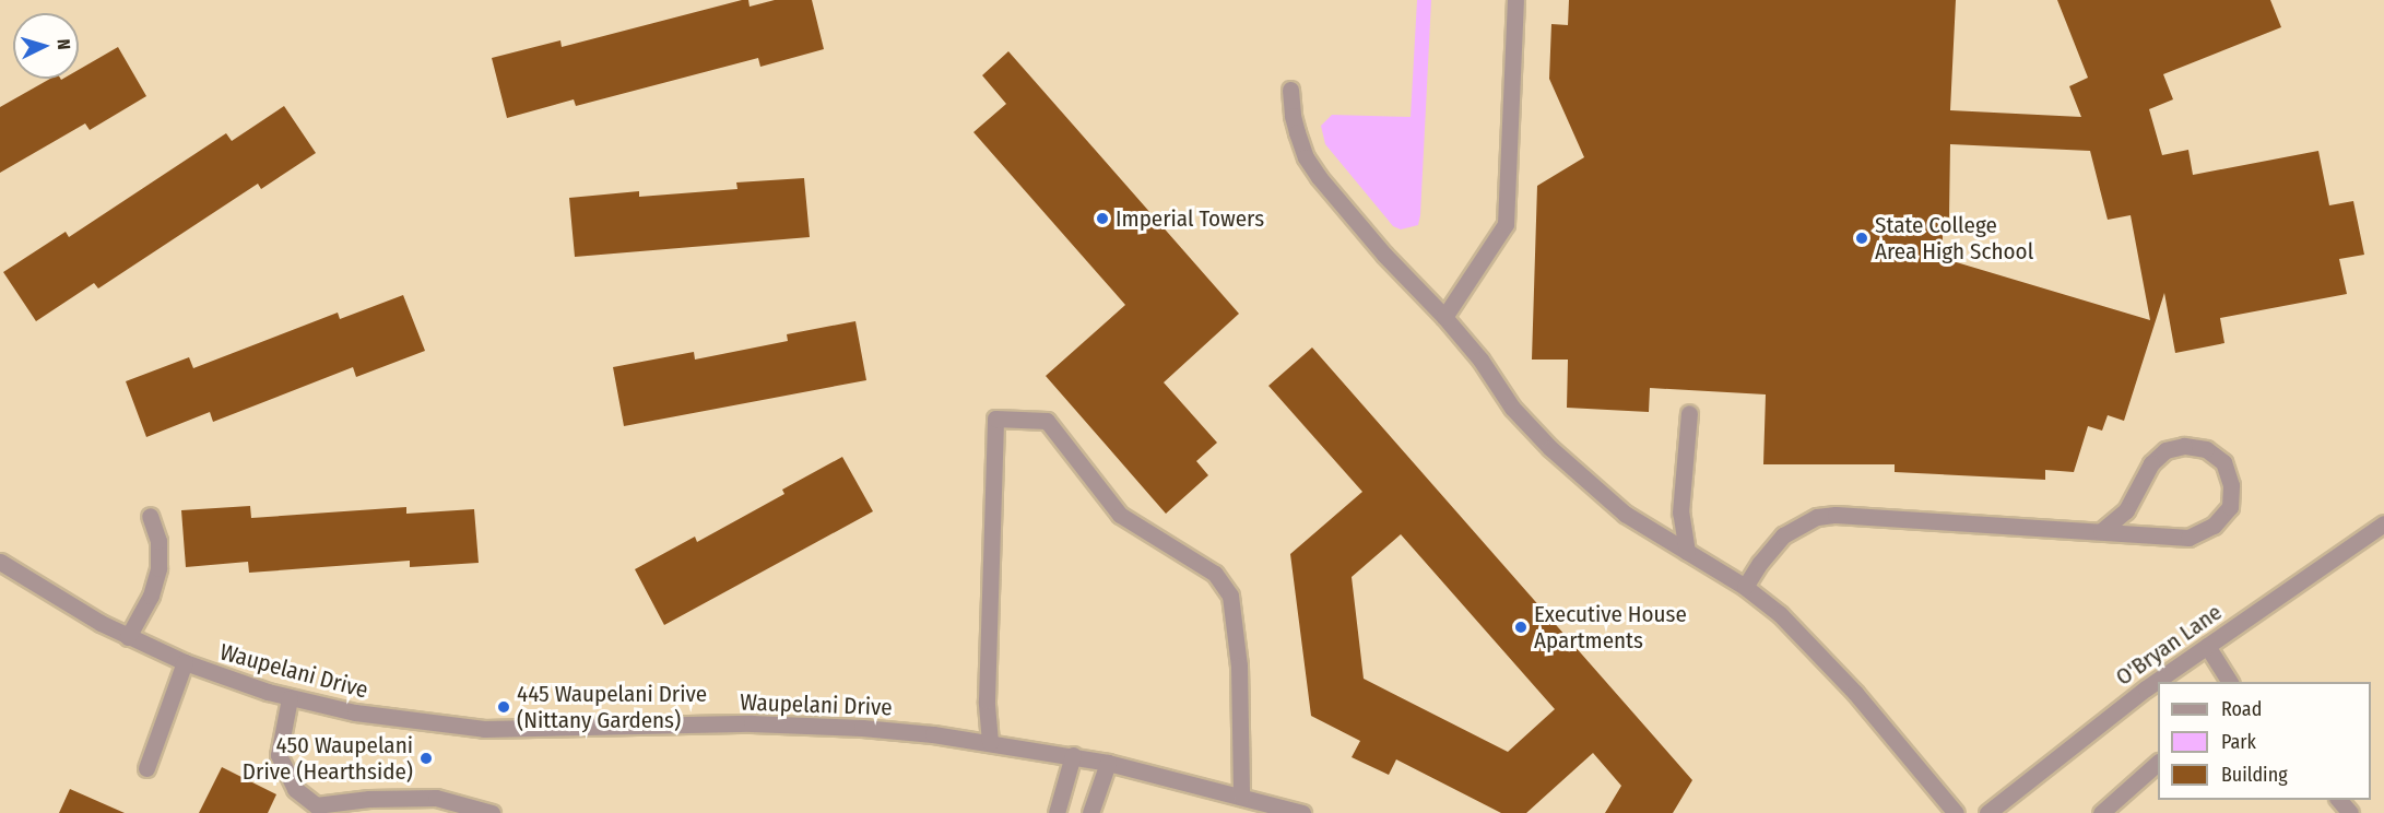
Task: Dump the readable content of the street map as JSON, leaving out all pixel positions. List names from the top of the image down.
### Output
{
  "streets": {
    "street": ["O'Bryan Lane", "Waupelani Drive"]
  },
  "places": [
    "Imperial Towers",
    "State College Area High School",
    "Executive House Apartments",
    "445 Waupelani Drive (Nittany Gardens)",
    "450 Waupelani Drive (Hearthside)"
  ],
  "legend": ["Road", "Park", "Building"],
  "north": "right"
}
